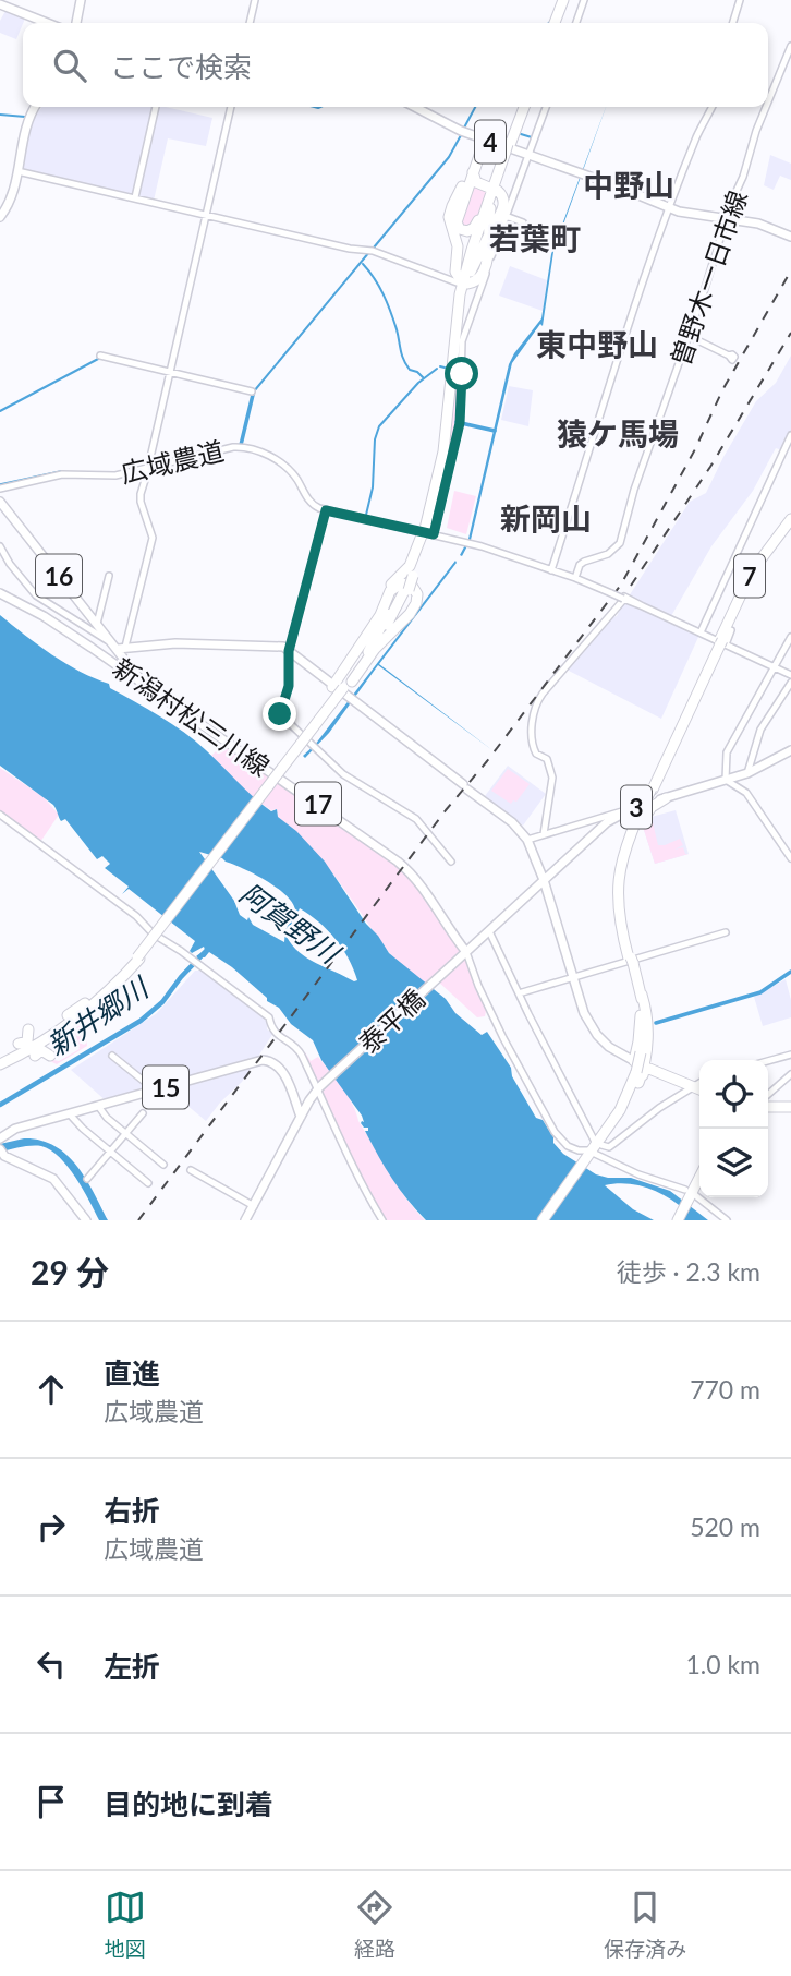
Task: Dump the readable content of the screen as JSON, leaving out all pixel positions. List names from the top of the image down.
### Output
{
  "streets": {
    "highway": ["7"],
    "main road": [
      "4",
      "16",
      "新潟村松三川線",
      "17",
      "3",
      "泰平橋",
      "15"
    ],
    "street": ["曽野木一日市線", "広域農道"]
  },
  "crossings": [
    ["4", "曽野木一日市線"],
    ["16", "新潟村松三川線"],
    ["7", "3"],
    ["新潟村松三川線", "3"],
    ["新潟村松三川線", "泰平橋"],
    ["3", "泰平橋"],
    ["3", "15"]
  ],
  "districts": [
    "中野山",
    "若葉町",
    "東中野山",
    "猿ケ馬場",
    "新岡山"
  ],
  "water": ["阿賀野川", "新井郷川"],
  "page": {
    "search": "ここで検索",
    "heading": ["29 分", "徒歩 · 2.3 km"],
    "list": [
      ["直進", "広域農道", "770 m"],
      ["右折", "広域農道", "520 m"],
      ["左折", "1.0 km"],
      "目的地に到着"
    ],
    "nav": ["地図", "経路", "保存済み"]
  }
}
